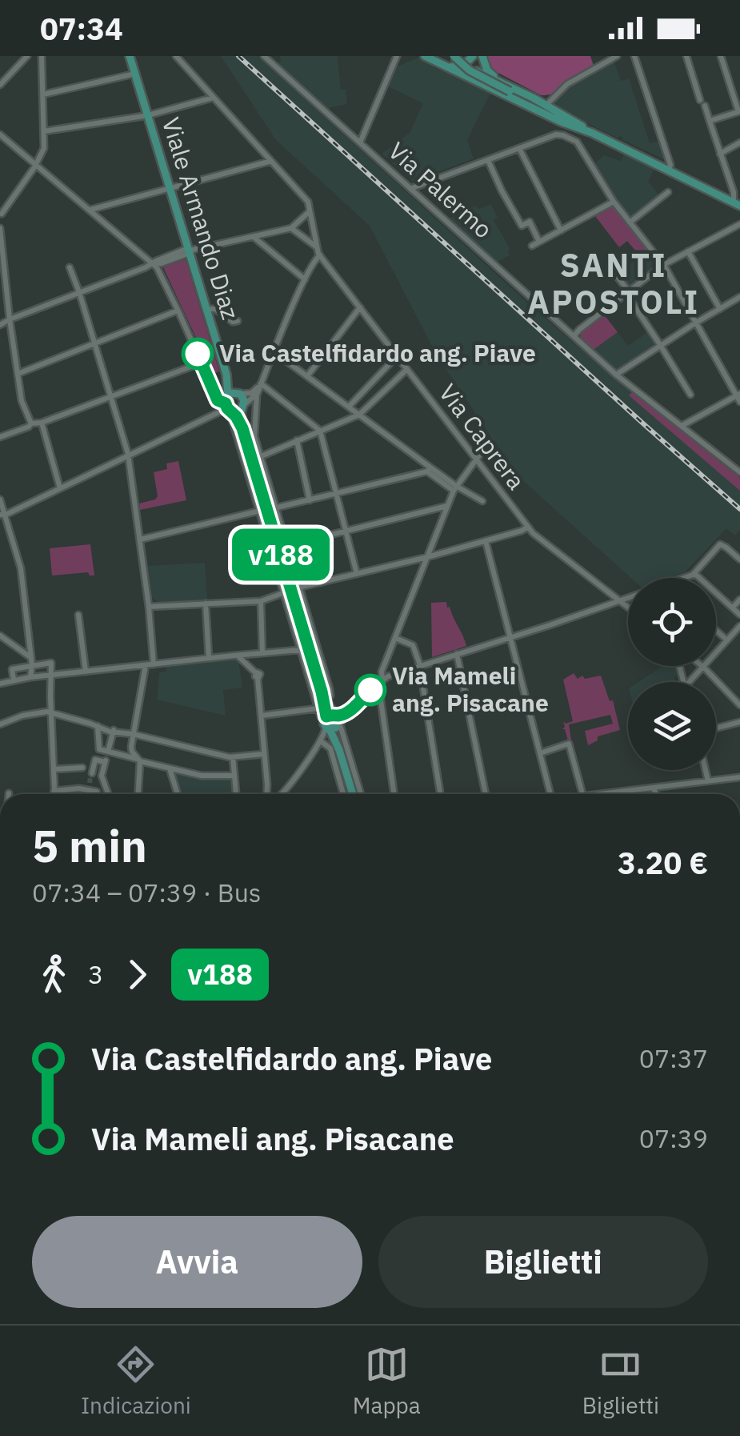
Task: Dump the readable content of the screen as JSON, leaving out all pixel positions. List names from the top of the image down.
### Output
{
  "streets": {
    "main road": ["Viale Armando Diaz"],
    "street": ["Via Palermo", "Via Caprera"]
  },
  "districts": ["SANTI APOSTOLI"],
  "places": ["Via Castelfidardo ang. Piave", "Via Mameli ang. Pisacane"],
  "lines": ["bus line v188"],
  "page": {
    "status": "07:34",
    "on_map": "v188",
    "heading": ["5 min", "07:34 – 07:39 · Bus", "3.20 €"],
    "legs": ["3", "v188"],
    "list": [
      {
        "name": "Via Castelfidardo ang. Piave",
        "value": "07:37"
      },
      {
        "name": "Via Mameli ang. Pisacane",
        "value": "07:39"
      }
    ],
    "buttons": ["Avvia", "Biglietti"],
    "tabs": ["Indicazioni", "Mappa", "Biglietti"]
  }
}
